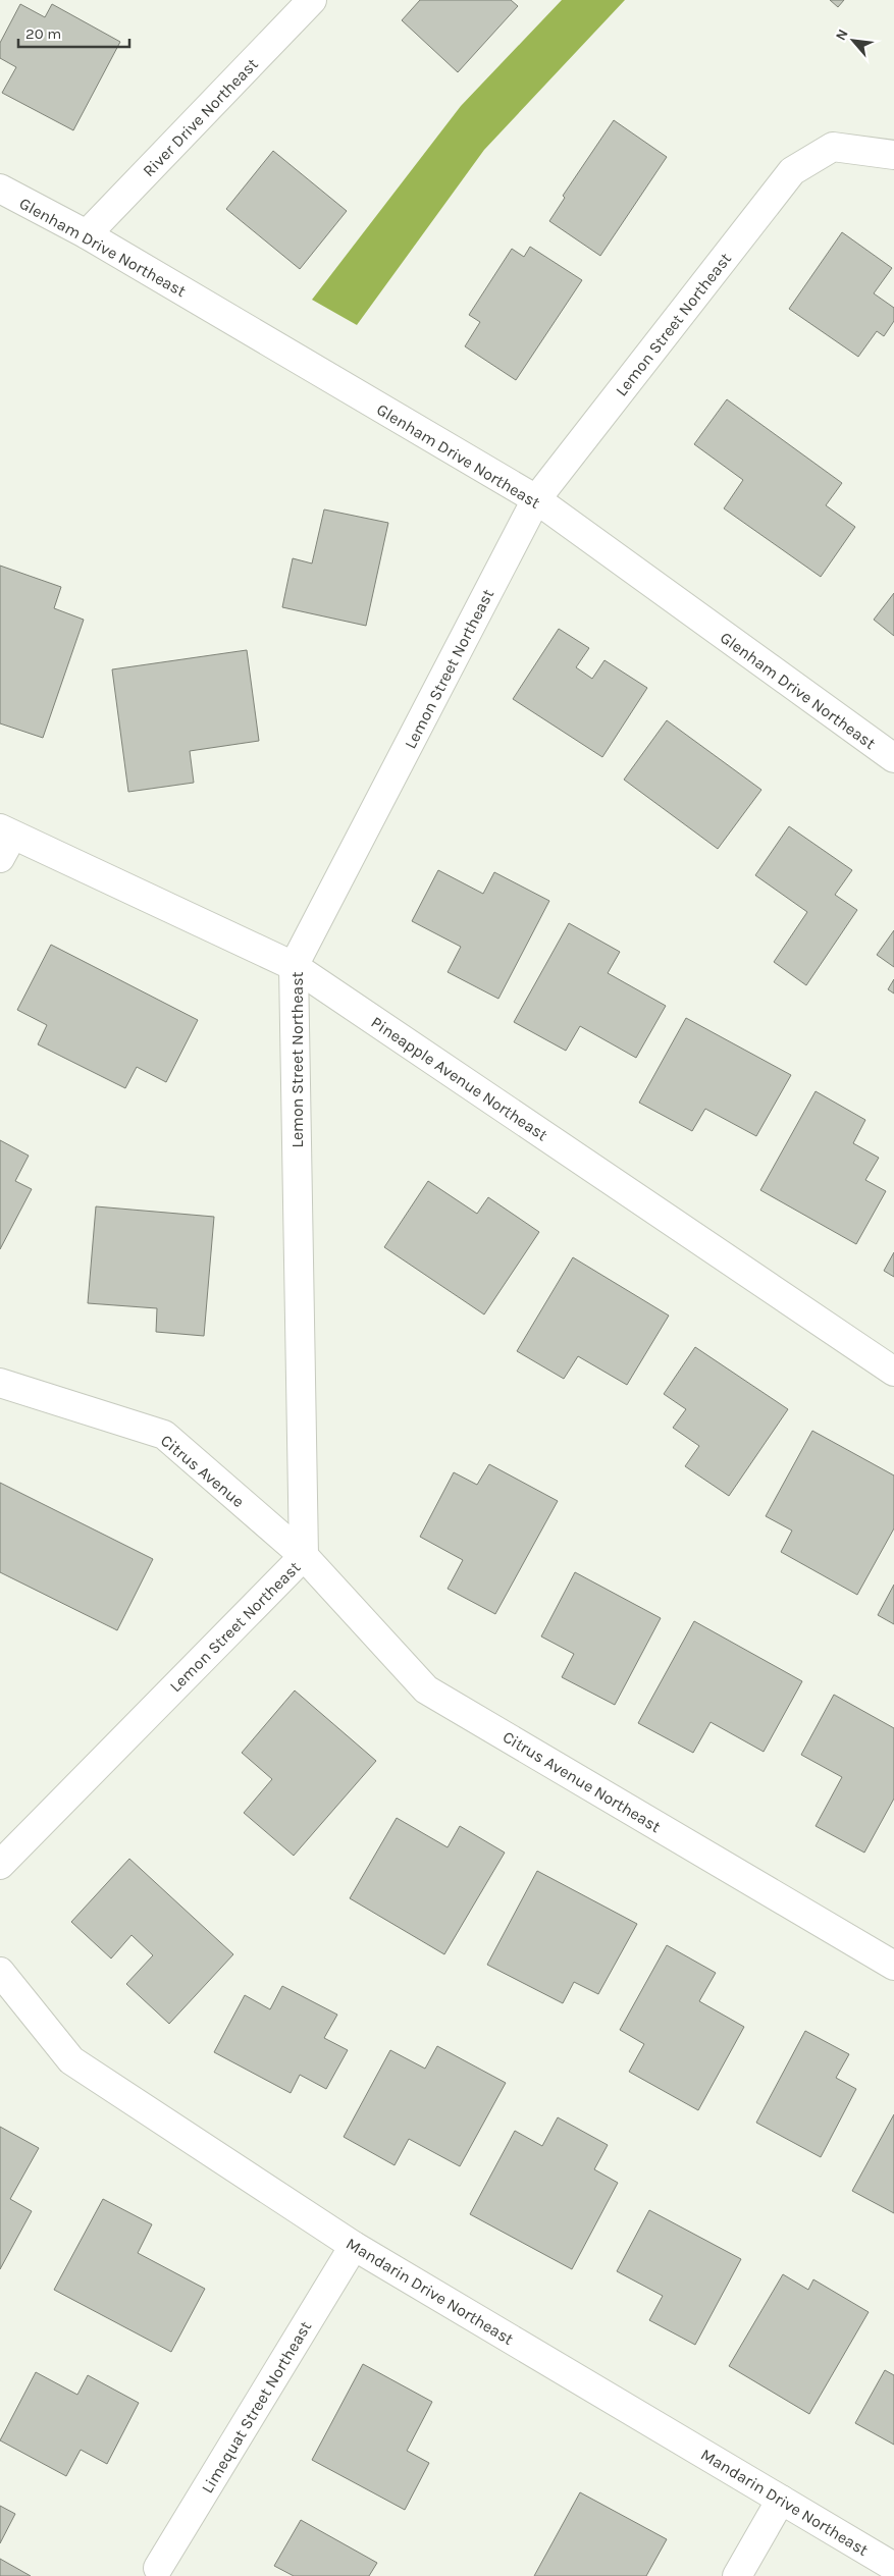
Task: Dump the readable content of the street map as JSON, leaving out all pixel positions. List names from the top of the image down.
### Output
{
  "streets": {
    "street": [
      "River Drive Northeast",
      "Glenham Drive Northeast",
      "Lemon Street Northeast",
      "Pineapple Avenue Northeast",
      "Citrus Avenue",
      "Citrus Avenue Northeast",
      "Mandarin Drive Northeast",
      "Limequat Street Northeast"
    ]
  },
  "crossings": [
    ["River Drive Northeast", "Glenham Drive Northeast"],
    ["Glenham Drive Northeast", "Lemon Street Northeast"],
    ["Lemon Street Northeast", "Pineapple Avenue Northeast"],
    ["Lemon Street Northeast", "Citrus Avenue"],
    ["Lemon Street Northeast", "Citrus Avenue Northeast"],
    ["Citrus Avenue", "Citrus Avenue Northeast"],
    ["Mandarin Drive Northeast", "Limequat Street Northeast"]
  ],
  "scale_bar": "20 m",
  "north": "top left"
}
